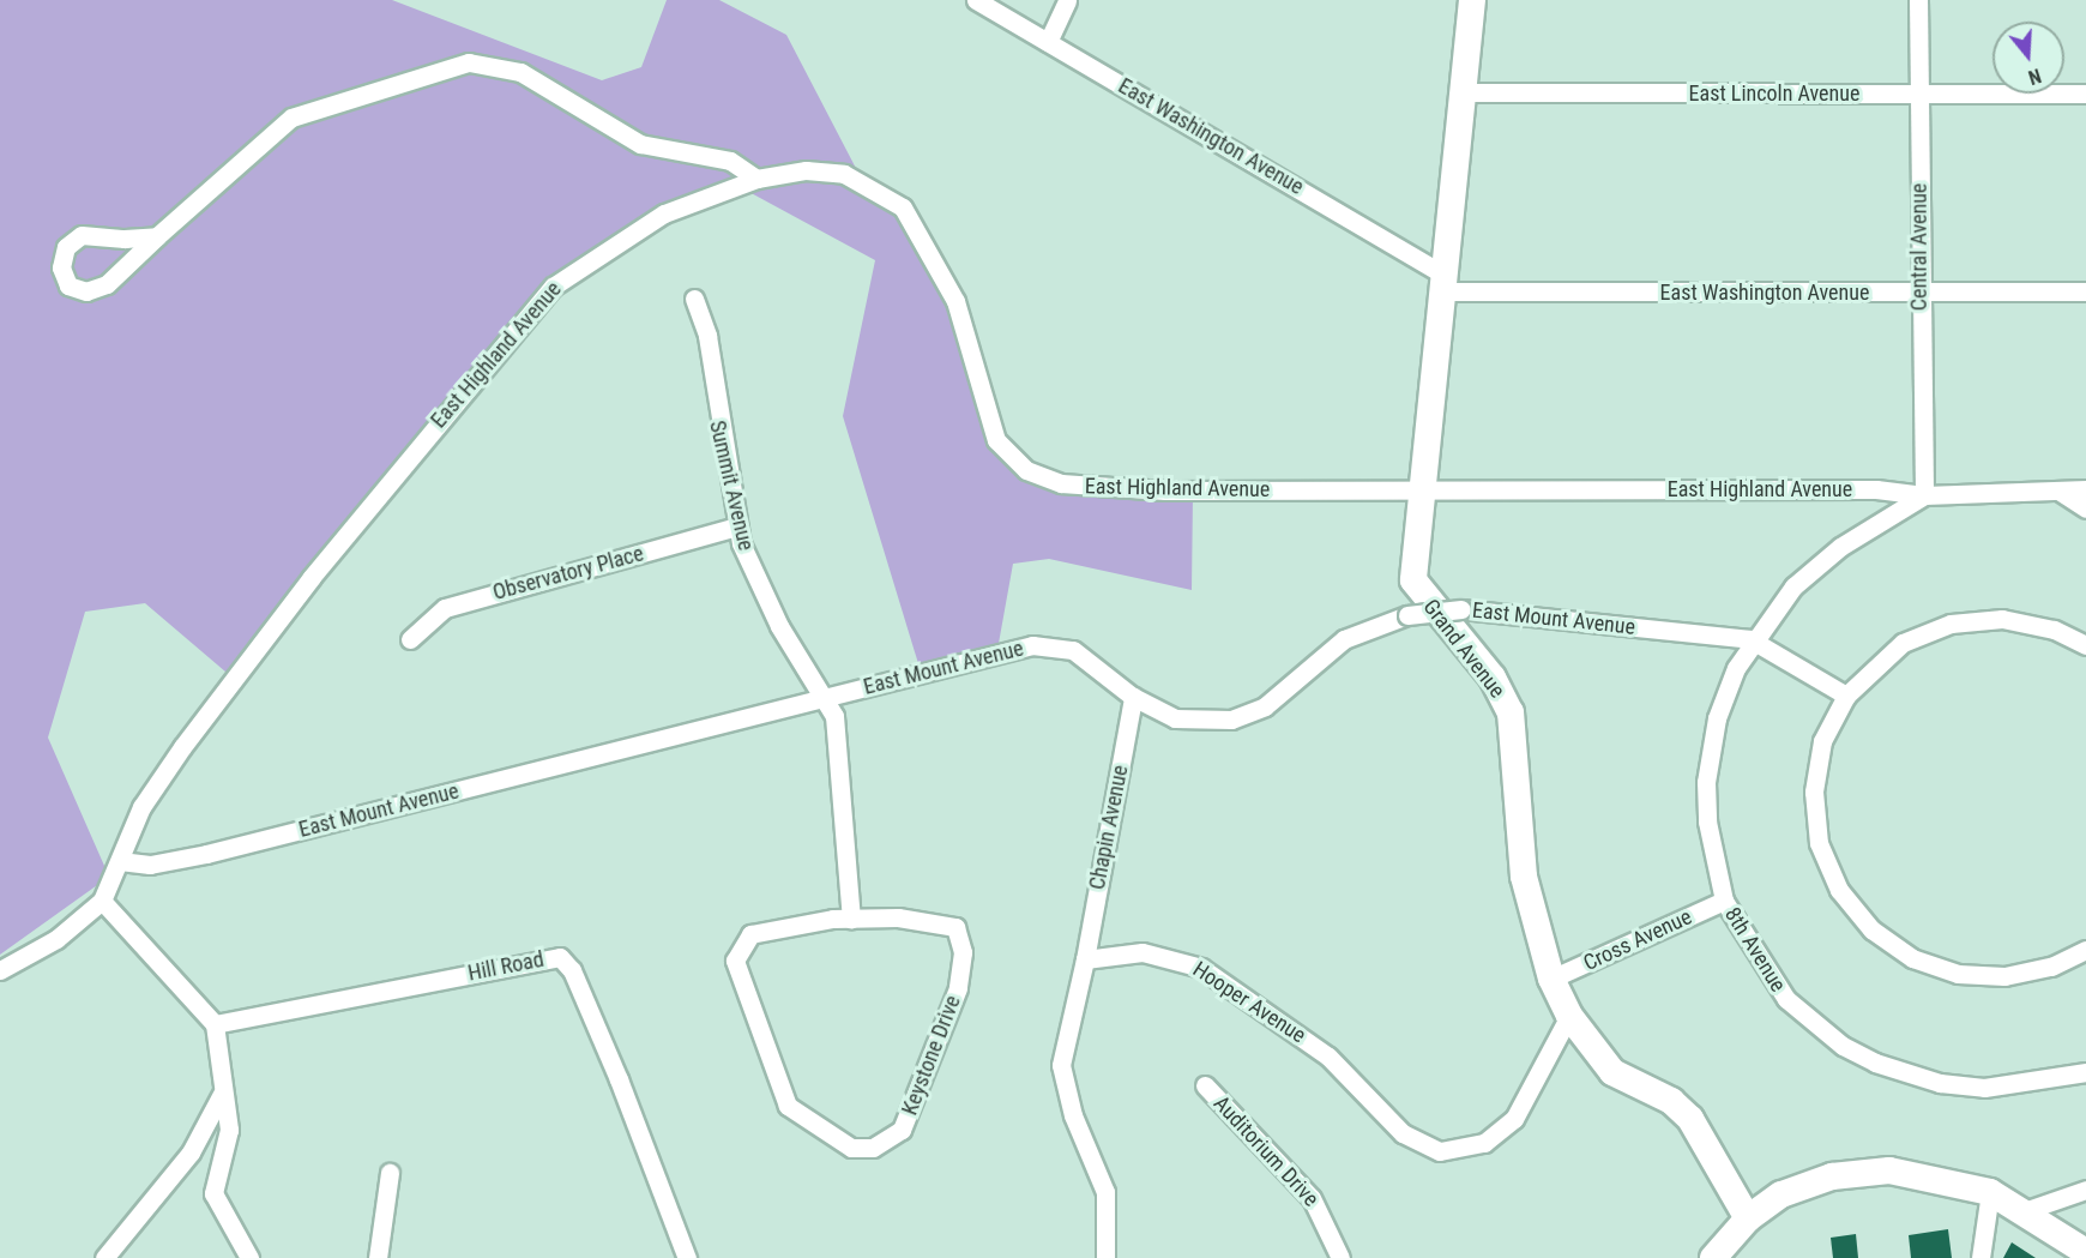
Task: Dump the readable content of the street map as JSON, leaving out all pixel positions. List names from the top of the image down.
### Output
{
  "streets": {
    "street": [
      "East Lincoln Avenue",
      "East Washington Avenue",
      "Central Avenue",
      "East Highland Avenue",
      "Summit Avenue",
      "Observatory Place",
      "East Mount Avenue",
      "Grand Avenue",
      "Chapin Avenue",
      "Cross Avenue",
      "8th Avenue",
      "Hill Road",
      "Hooper Avenue",
      "Keystone Drive",
      "Auditorium Drive"
    ]
  },
  "crossings": [
    ["East Lincoln Avenue", "Central Avenue"],
    ["East Lincoln Avenue", "Grand Avenue"],
    ["East Washington Avenue", "Central Avenue"],
    ["East Washington Avenue", "Grand Avenue"],
    ["Central Avenue", "East Highland Avenue"],
    ["Central Avenue", "8th Avenue"],
    ["East Highland Avenue", "East Mount Avenue"],
    ["East Highland Avenue", "Grand Avenue"],
    ["East Highland Avenue", "8th Avenue"],
    ["Summit Avenue", "Observatory Place"],
    ["Summit Avenue", "East Mount Avenue"],
    ["East Mount Avenue", "Chapin Avenue"],
    ["East Mount Avenue", "8th Avenue"],
    ["Grand Avenue", "Cross Avenue"],
    ["Grand Avenue", "Hooper Avenue"],
    ["Chapin Avenue", "Hooper Avenue"],
    ["Cross Avenue", "8th Avenue"]
  ],
  "north": "bottom"
}
